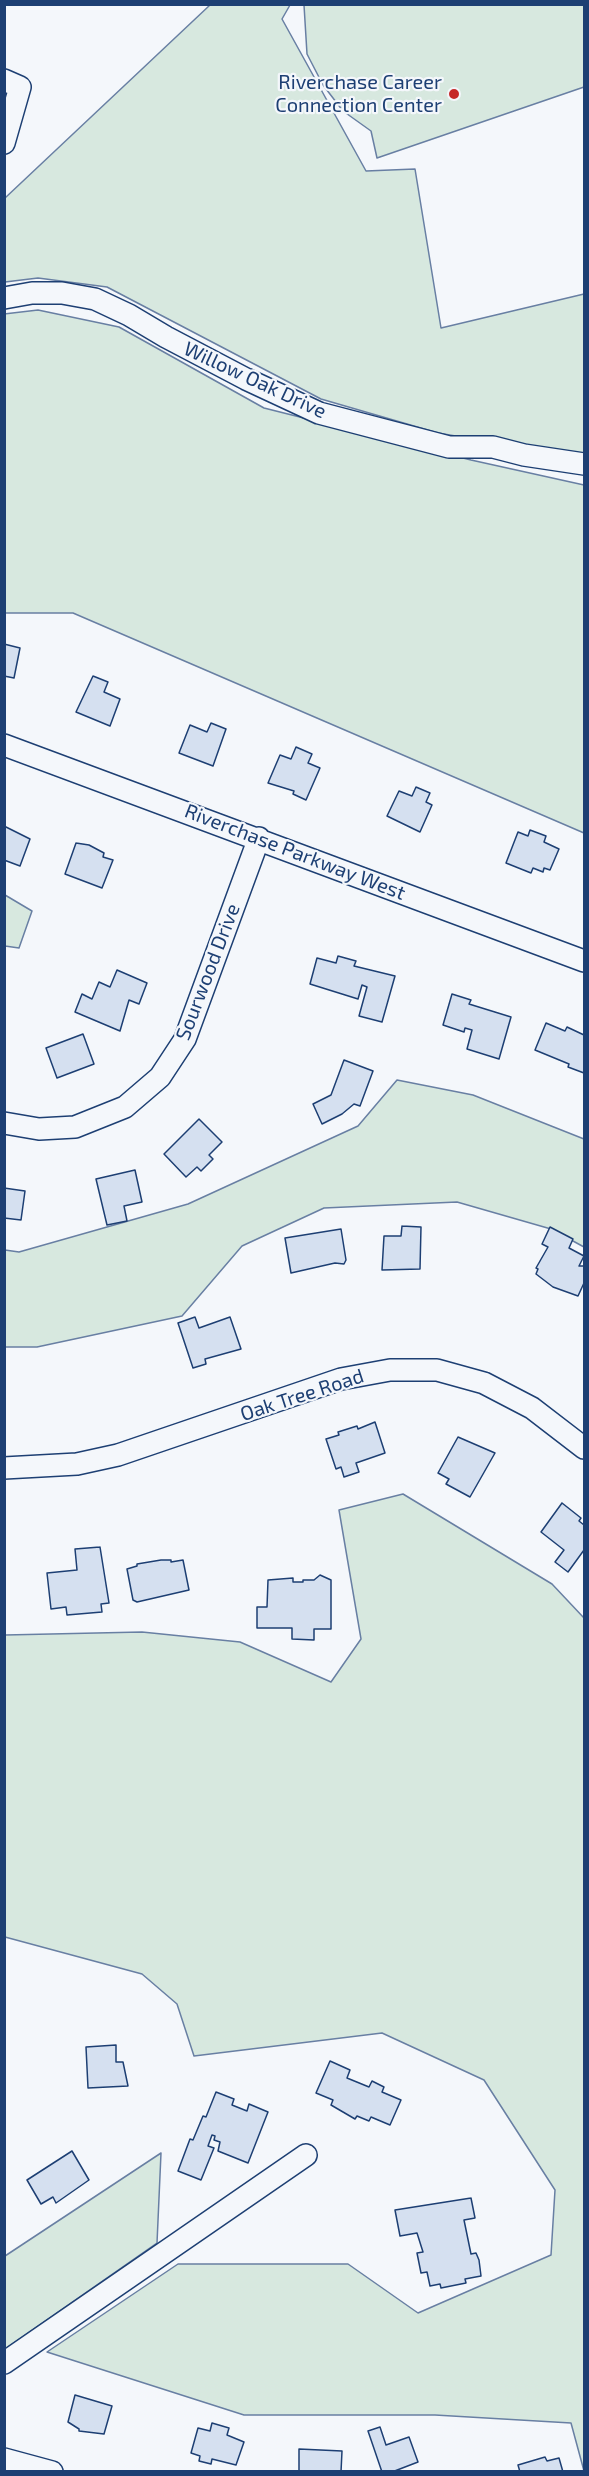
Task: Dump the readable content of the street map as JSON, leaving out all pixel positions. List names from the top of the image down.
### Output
{
  "streets": {
    "street": [
      "Willow Oak Drive",
      "Riverchase Parkway West",
      "Sourwood Drive",
      "Oak Tree Road"
    ]
  },
  "crossings": [
    ["Riverchase Parkway West", "Sourwood Drive"]
  ],
  "places": ["Riverchase Career Connection Center"]
}
